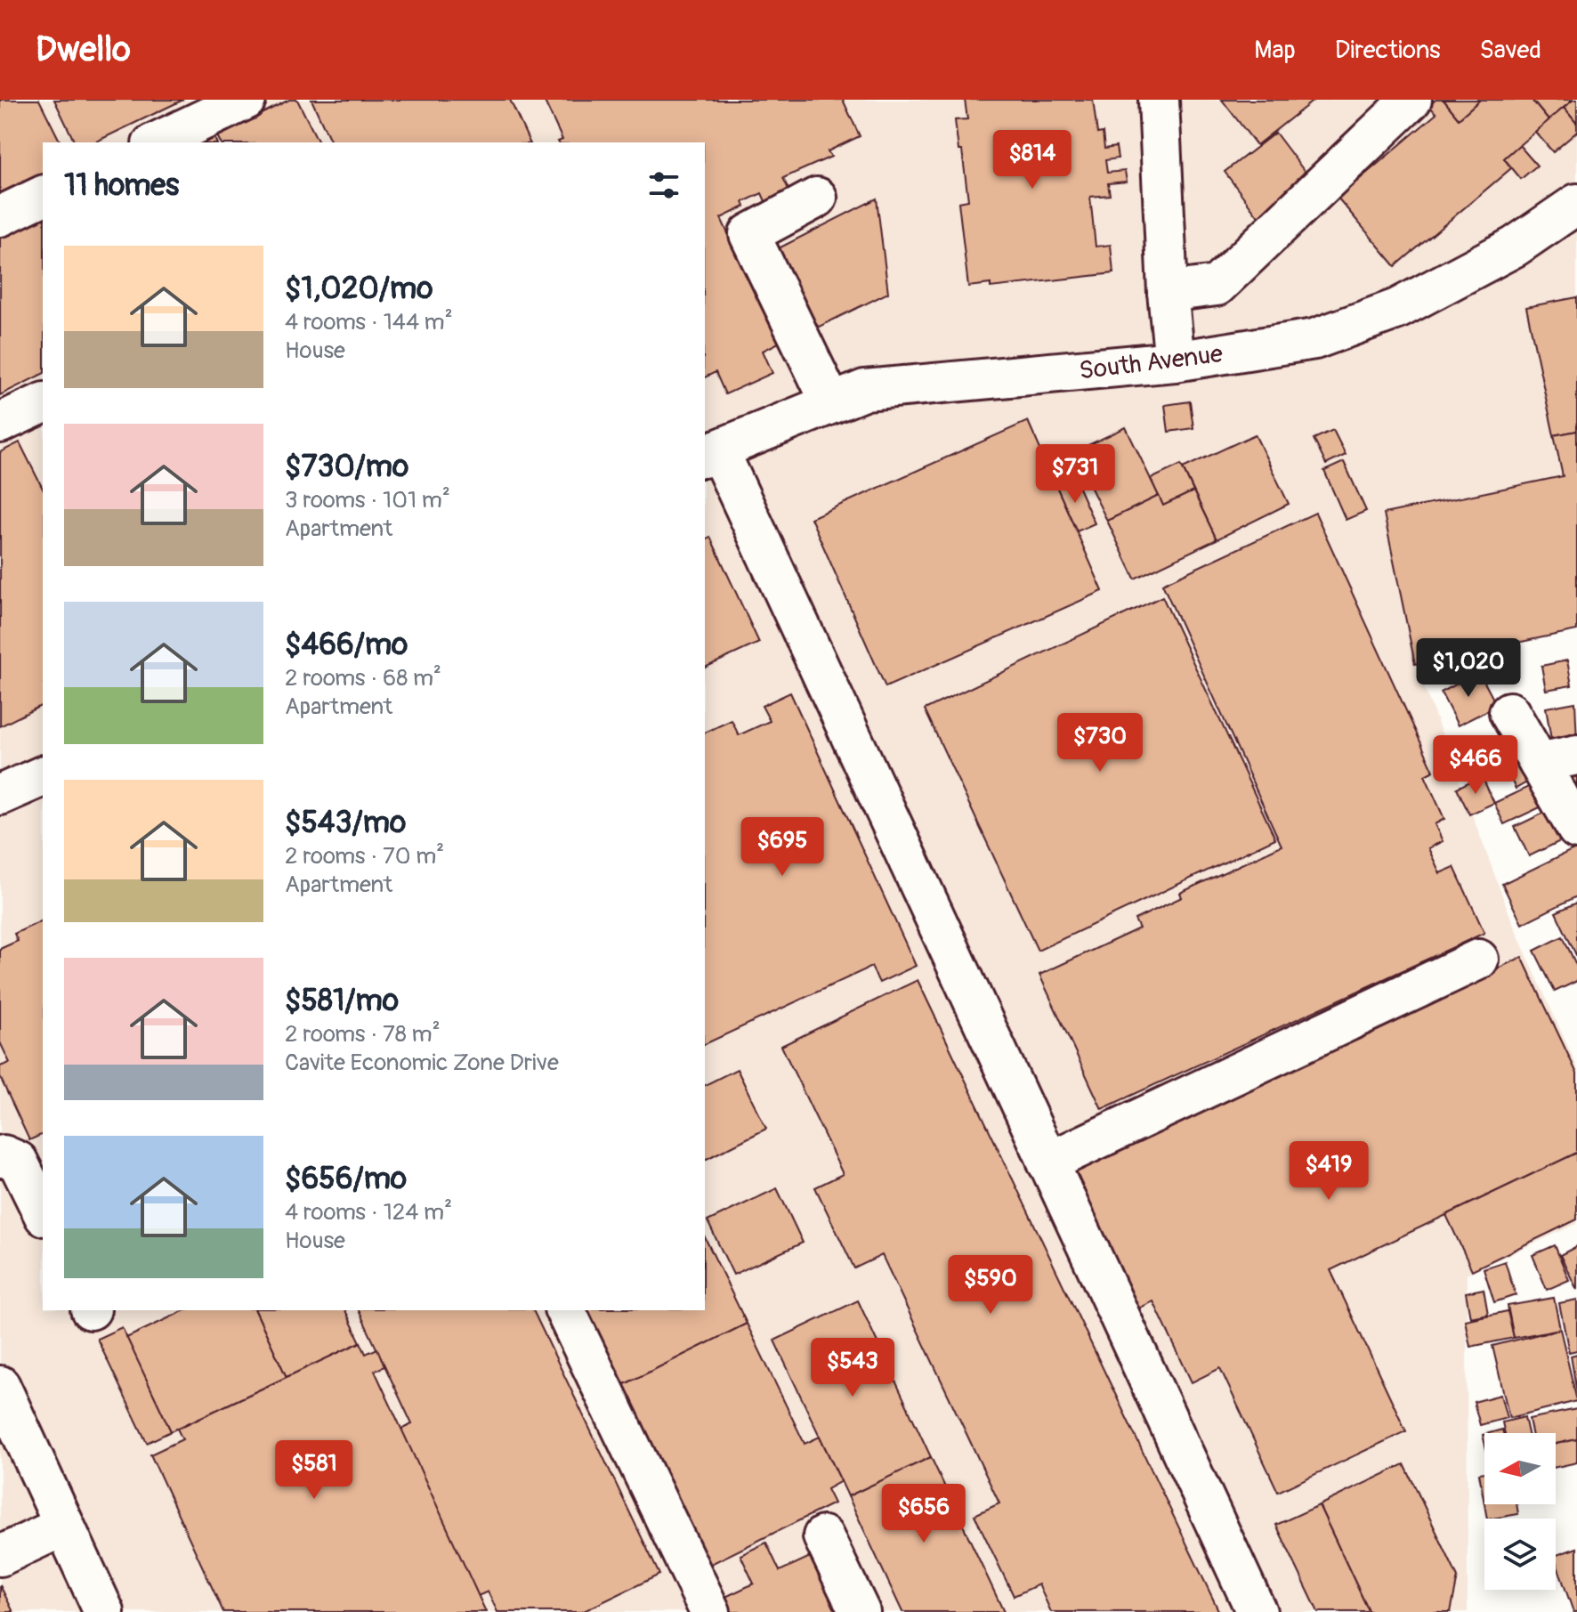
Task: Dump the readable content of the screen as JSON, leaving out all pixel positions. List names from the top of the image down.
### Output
{
  "streets": {
    "street": ["South Avenue"]
  },
  "north": "left",
  "page": {
    "header": "Dwello",
    "nav": ["Map", "Directions", "Saved"],
    "price": [
      "$814",
      "$731",
      "$1,020",
      "$730",
      "$466",
      "$695",
      "$419",
      "$590",
      "$543",
      "$581",
      "$656"
    ],
    "heading": "11 homes",
    "list": [
      {
        "name": "$1,020/mo",
        "note": "4 rooms · 144 m² · House"
      },
      {
        "name": "$730/mo",
        "note": "3 rooms · 101 m² · Apartment"
      },
      {
        "name": "$466/mo",
        "note": "2 rooms · 68 m² · Apartment"
      },
      {
        "name": "$543/mo",
        "note": "2 rooms · 70 m² · Apartment"
      },
      {
        "name": "$581/mo",
        "note": "2 rooms · 78 m² · Cavite Economic Zone Drive"
      },
      {
        "name": "$656/mo",
        "note": "4 rooms · 124 m² · House"
      }
    ]
  }
}
